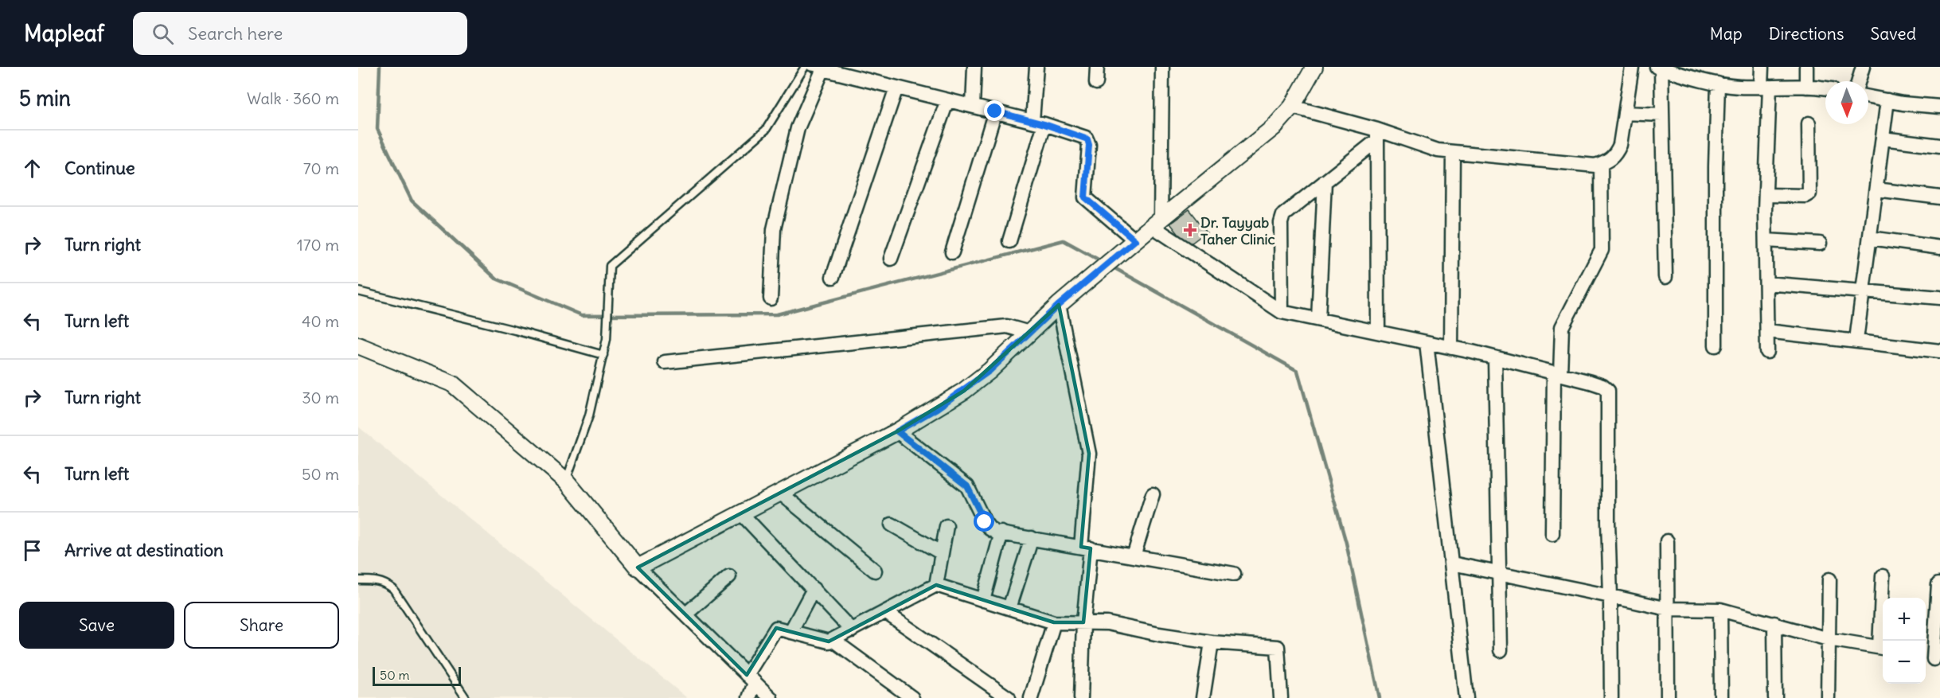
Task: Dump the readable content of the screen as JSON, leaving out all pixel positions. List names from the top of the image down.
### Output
{
  "places": {
    "health": ["Dr. Tayyab Taher Clinic"]
  },
  "scale_bar": "50 m",
  "north": "bottom",
  "page": {
    "header": "Mapleaf",
    "search": "Search here",
    "nav": ["Map", "Directions", "Saved"],
    "heading": ["5 min", "Walk · 360 m"],
    "list": [
      ["Continue", "70 m"],
      ["Turn right", "170 m"],
      ["Turn left", "40 m"],
      ["Turn right", "30 m"],
      ["Turn left", "50 m"],
      "Arrive at destination"
    ],
    "buttons": ["Save", "Share"],
    "map_buttons": ["+", "−"],
    "scale": "50 m"
  }
}
